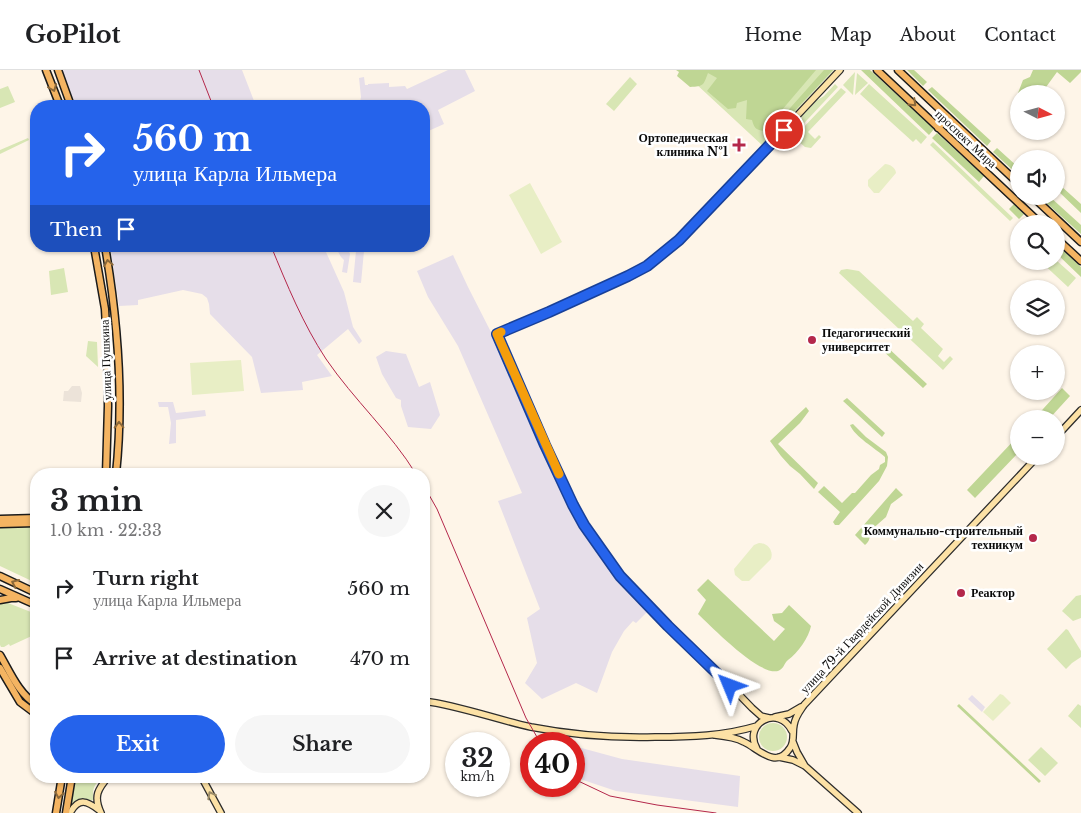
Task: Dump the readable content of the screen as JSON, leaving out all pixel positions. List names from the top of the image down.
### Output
{
  "streets": {
    "main road": ["проспект Мира", "улица Пушкина", "улица 79-й Гвардейской Дивизии"]
  },
  "places": {
    "health": ["Ортопедическая клиника №1"],
    "other": ["Педагогический университет", "Коммунально-строительный техникум", "Реактор"]
  },
  "north": "right",
  "page": {
    "header": "GoPilot",
    "nav": [
      "Home",
      "Map",
      "About",
      "Contact"
    ],
    "map_buttons": ["+", "−"],
    "turn": ["560 m", "улица Карла Ильмера"],
    "then": "Then",
    "heading": ["3 min", "1.0 km · 22:33"],
    "list": [
      {
        "name": "Turn right",
        "note": "улица Карла Ильмера",
        "value": "560 m"
      },
      {
        "name": "Arrive at destination",
        "value": "470 m"
      }
    ],
    "buttons": ["Exit", "Share"],
    "speed": "32 km/h",
    "limit": "40"
  }
}
